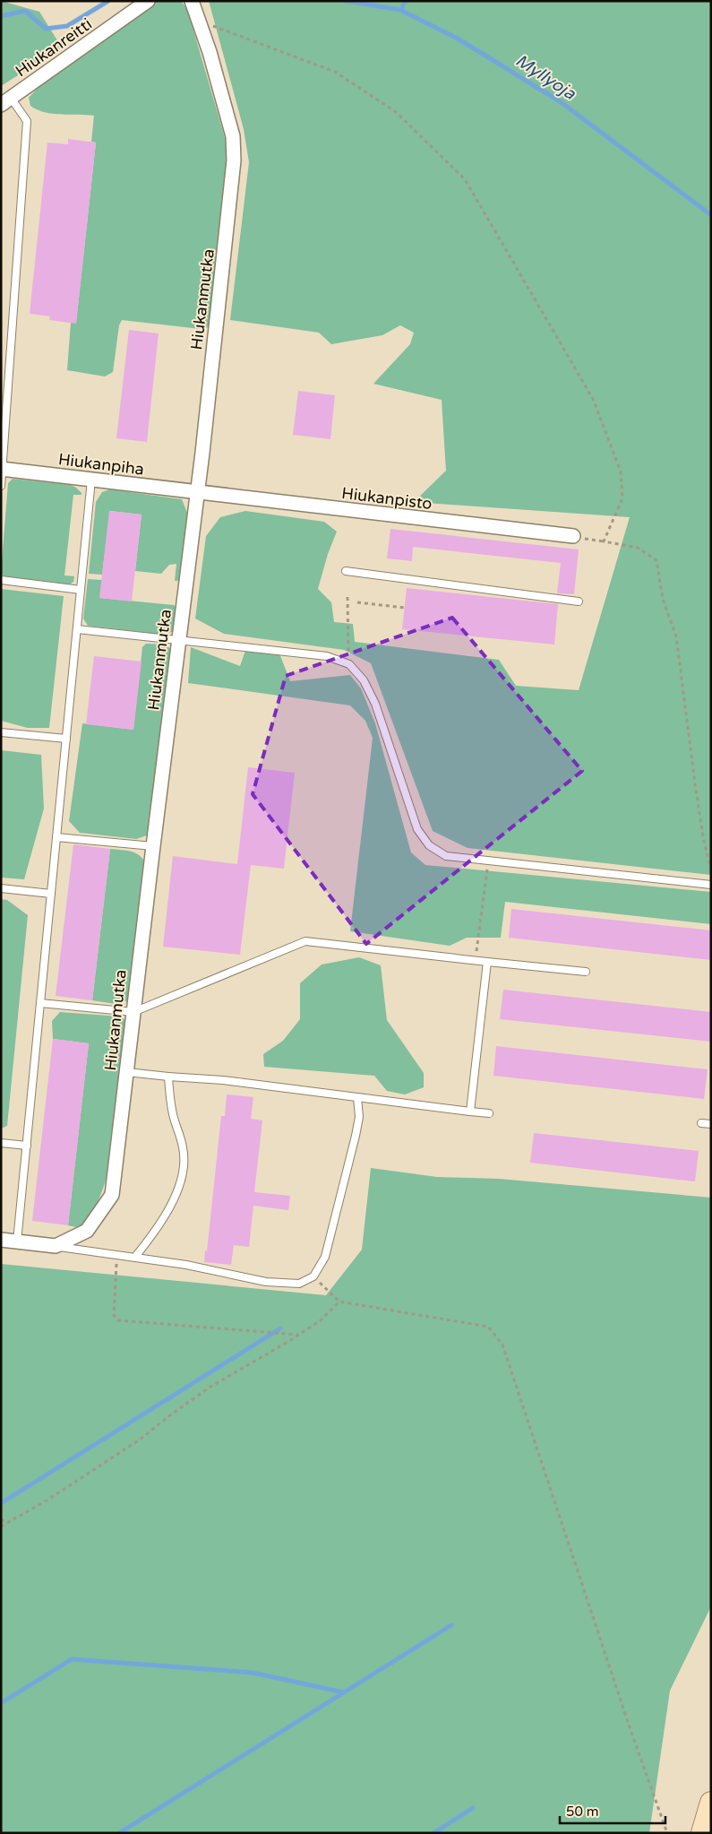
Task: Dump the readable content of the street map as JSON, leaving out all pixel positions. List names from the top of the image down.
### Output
{
  "streets": {
    "street": [
      "Hiukanreitti",
      "Hiukanmutka",
      "Hiukanpiha",
      "Hiukanpisto"
    ]
  },
  "crossings": [
    ["Hiukanmutka", "Hiukanpiha"],
    ["Hiukanmutka", "Hiukanpisto"],
    ["Hiukanpiha", "Hiukanpisto"]
  ],
  "water": ["Myllyoja"],
  "scale_bar": "50 m"
}
